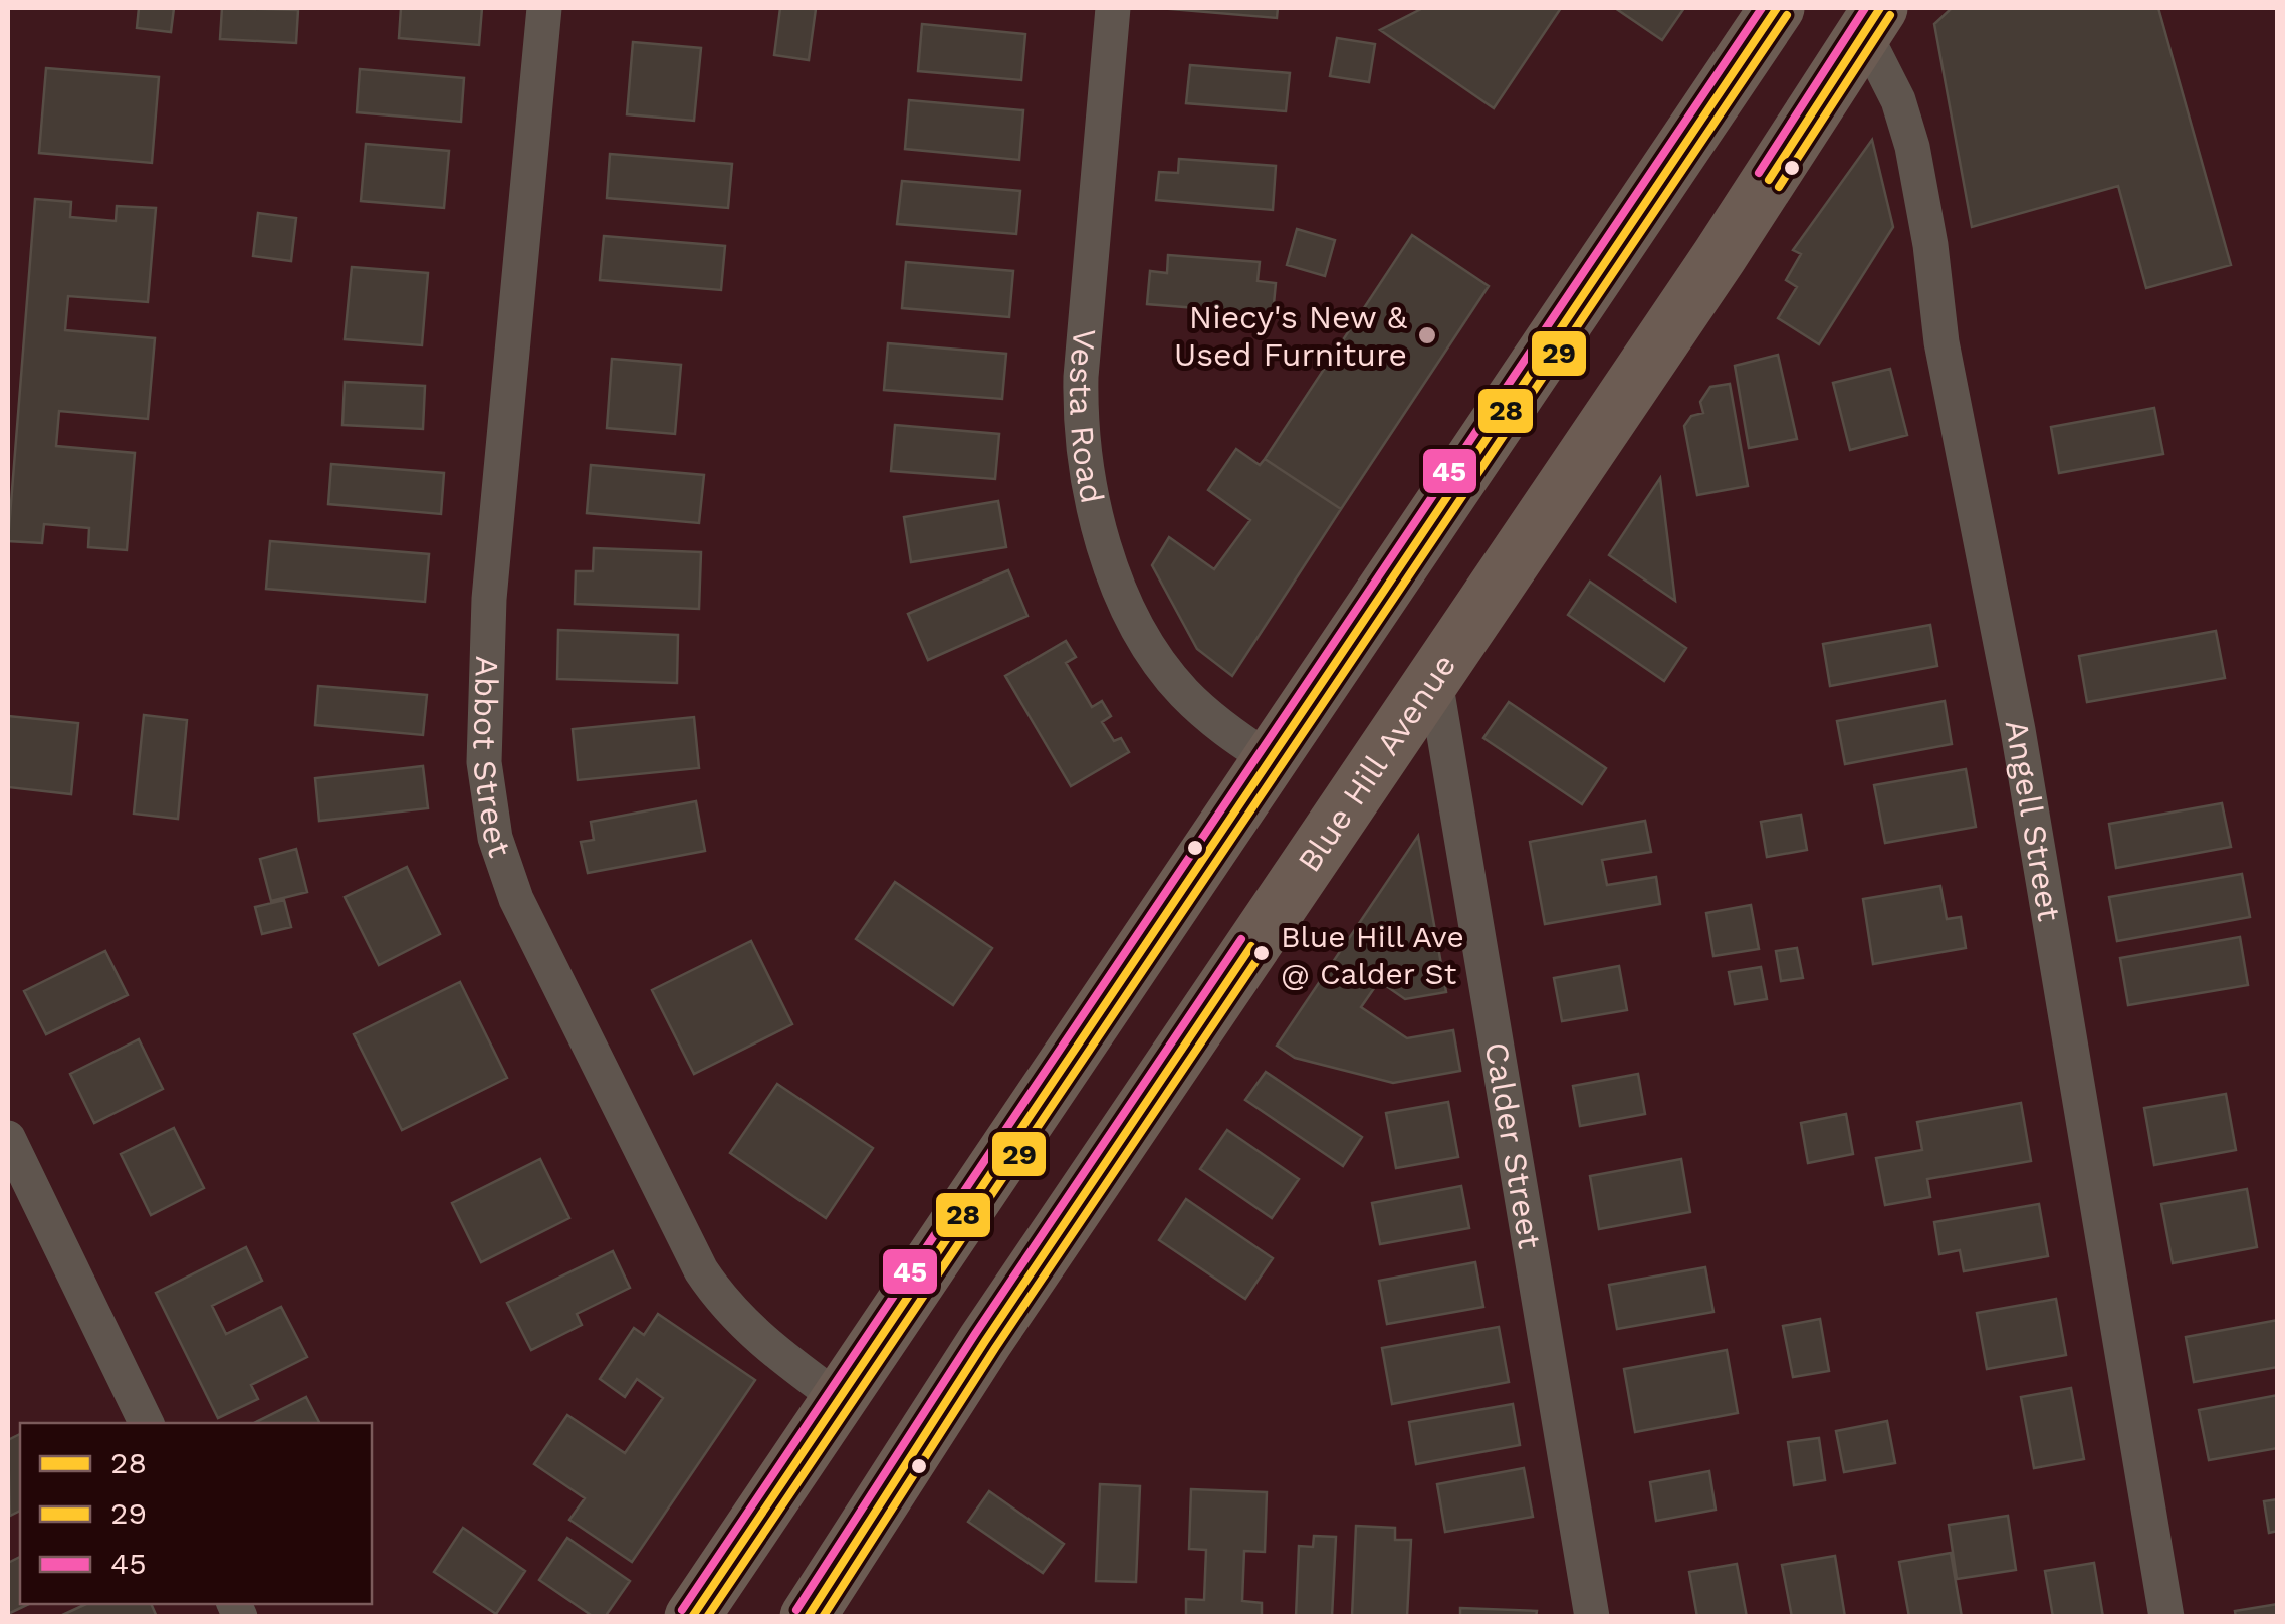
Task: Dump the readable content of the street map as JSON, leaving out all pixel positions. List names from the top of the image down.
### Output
{
  "streets": {
    "main road": ["Blue Hill Avenue"],
    "street": [
      "Vesta Road",
      "Abbot Street",
      "Angell Street",
      "Calder Street"
    ]
  },
  "crossings": [
    ["Blue Hill Avenue", "Angell Street"],
    ["Blue Hill Avenue", "Calder Street"]
  ],
  "places": ["Niecy's New & Used Furniture", "Blue Hill Ave @ Calder St"],
  "lines": ["transit line 28", "transit line 45", "transit line 29"],
  "legend": ["28", "29", "45"]
}
